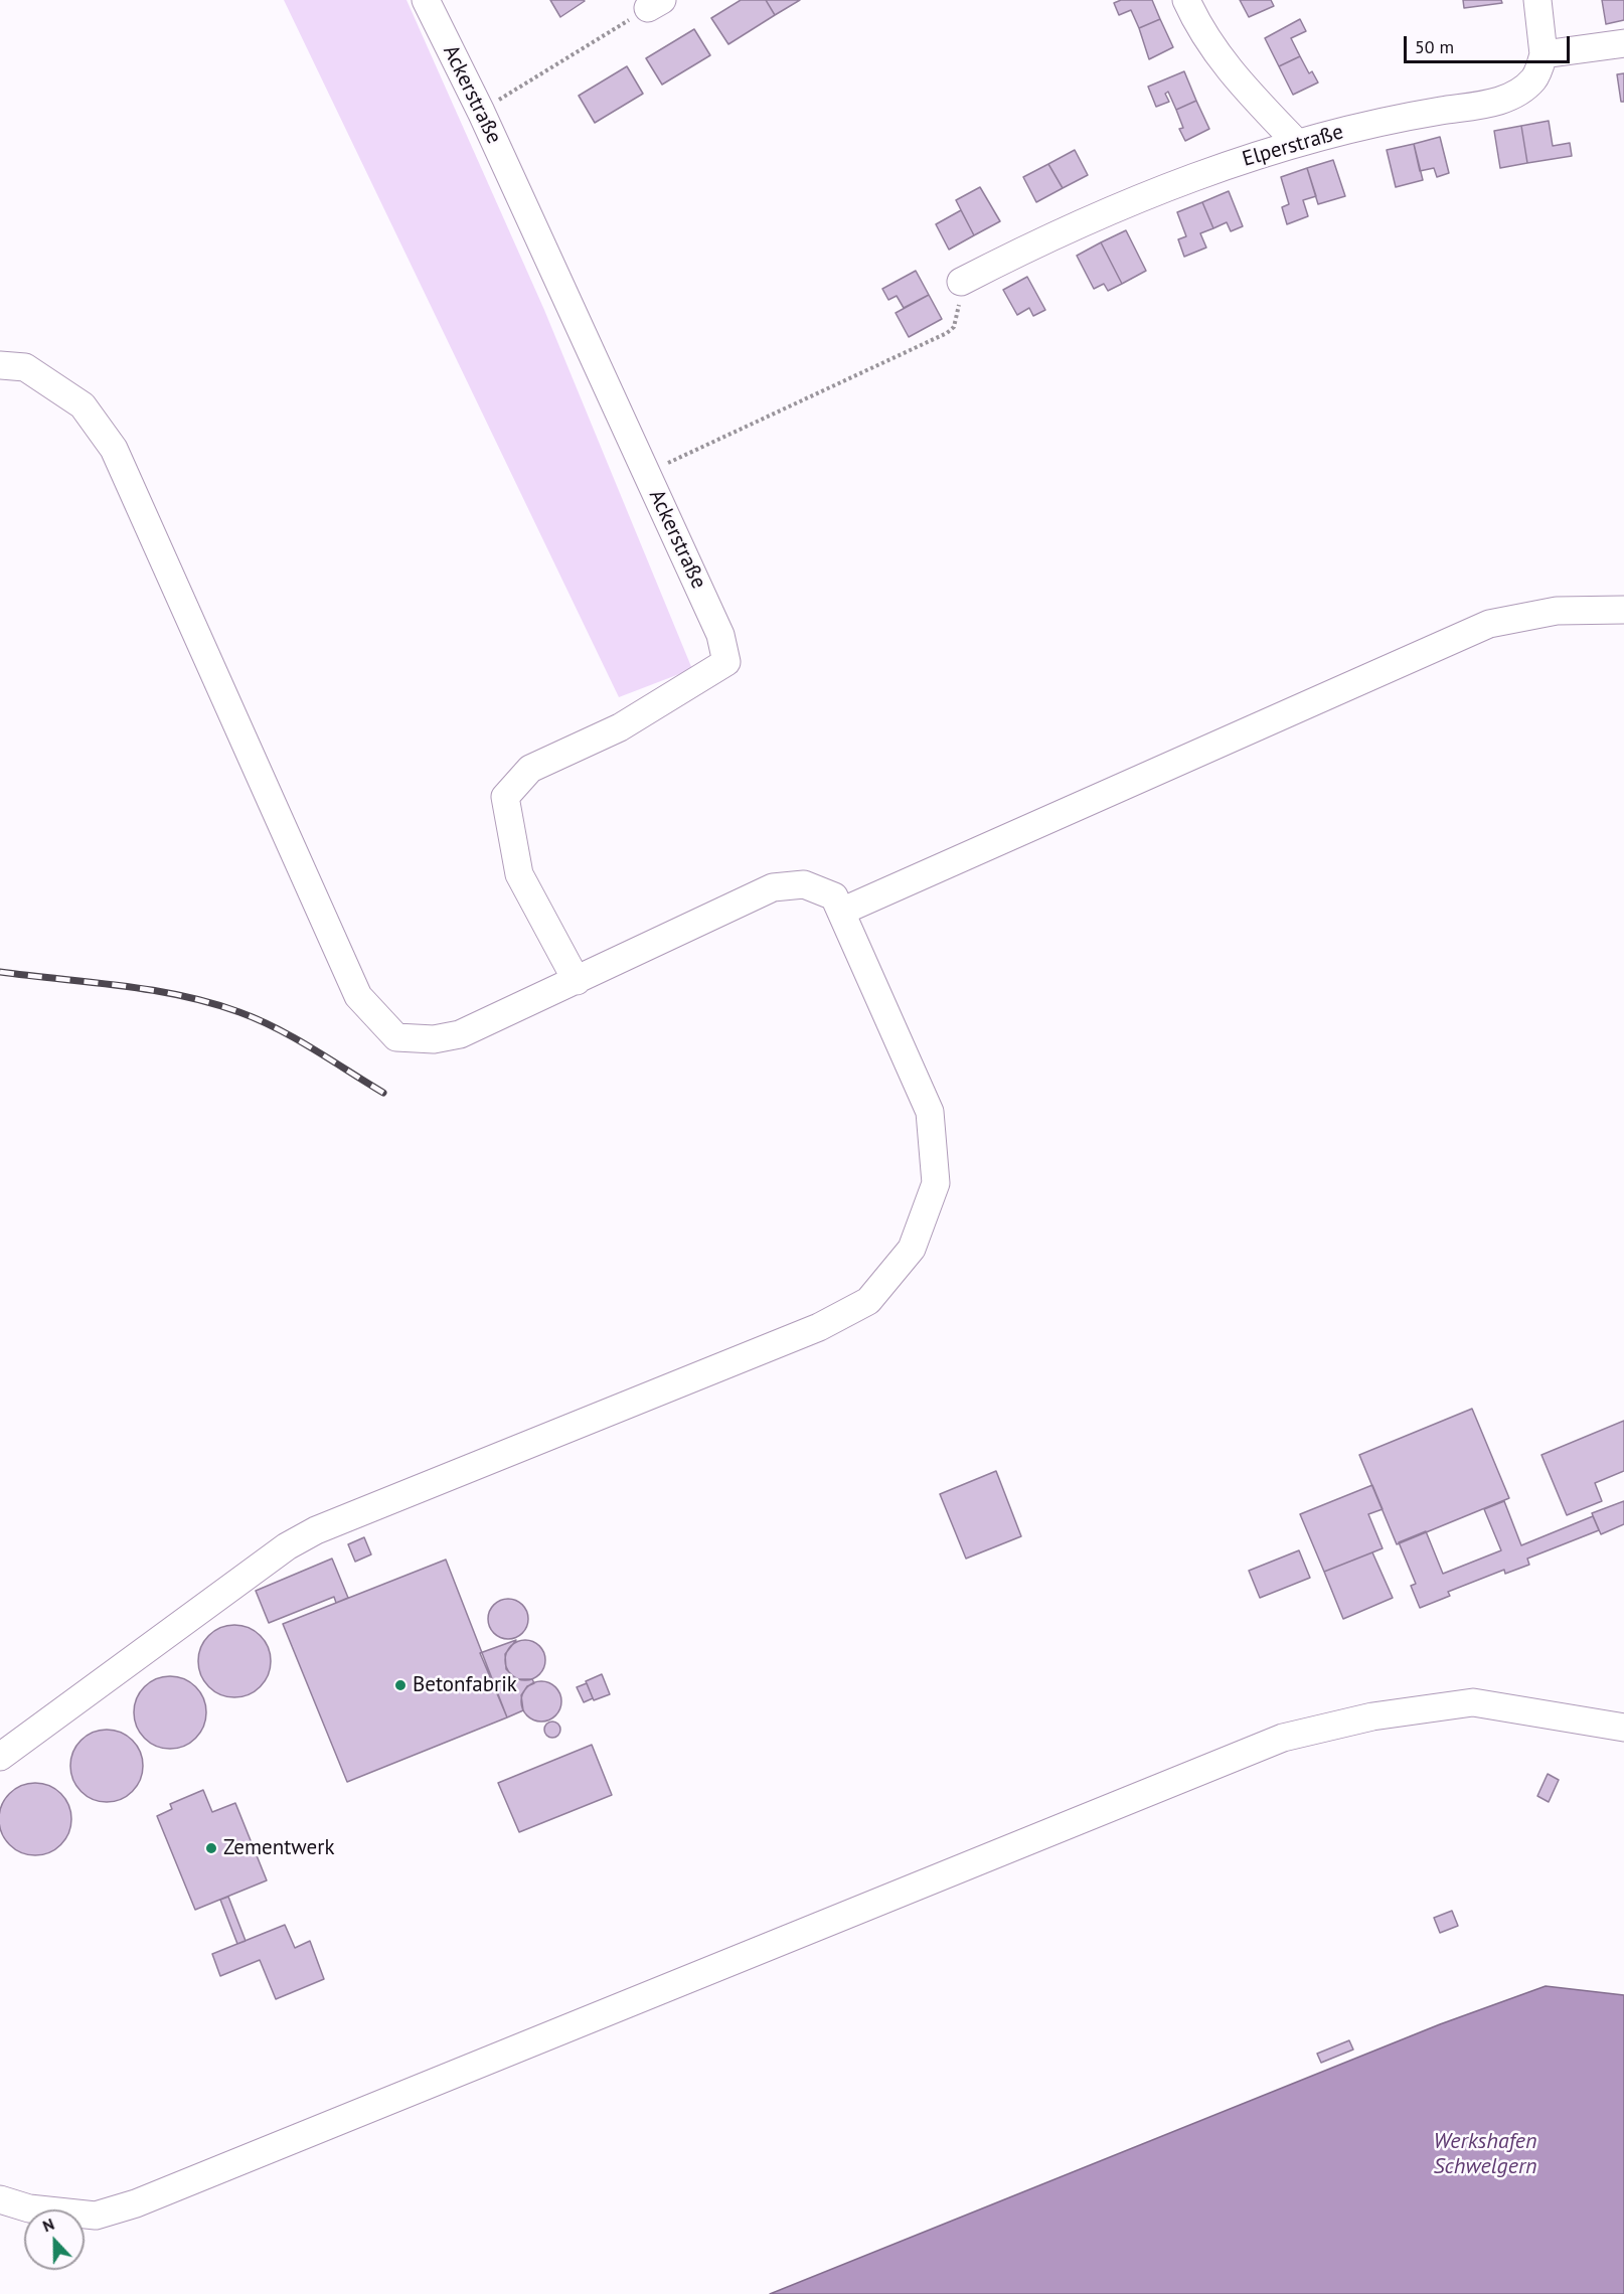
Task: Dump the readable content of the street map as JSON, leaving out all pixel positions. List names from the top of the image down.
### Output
{
  "streets": {
    "street": ["Ackerstraße", "Elperstraße"]
  },
  "water": ["Werkshafen Schwelgern"],
  "places": ["Betonfabrik", "Zementwerk"],
  "scale_bar": "50 m",
  "north": "top"
}
